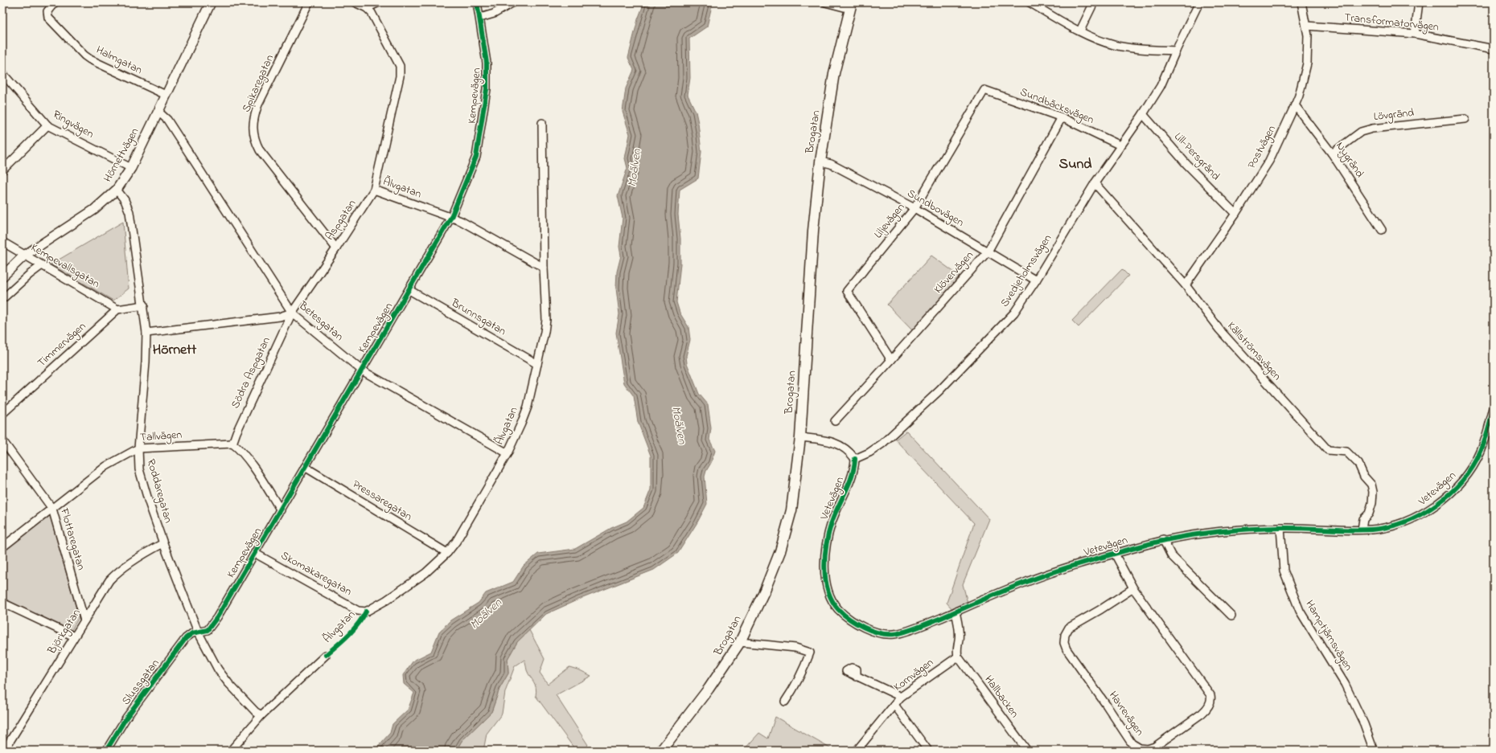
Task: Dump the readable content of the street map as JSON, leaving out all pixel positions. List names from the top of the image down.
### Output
{
  "streets": {
    "main road": ["Brogatan"],
    "street": [
      "Transformatorvägen",
      "Halmgatan",
      "Spikaregatan",
      "Kempevägen",
      "Sundbäcksvägen",
      "Lövgränd",
      "Ringvägen",
      "Postvägen",
      "Hörnettvägen",
      "Lill-Persgränd",
      "Nygränd",
      "Älvgatan",
      "Sundbovägen",
      "Aspgatan",
      "Liljevägen",
      "Kempevallsgatan",
      "Svedjeholmsvägen",
      "Klövervägen",
      "Brunnsgatan",
      "Betesgatan",
      "Timmervägen",
      "Källströmsvägen",
      "Södra Aspgatan",
      "Tallvägen",
      "Vetevägen",
      "Roddaregatan",
      "Pressaregatan",
      "Flottaregatan",
      "Skomakaregatan",
      "Björkgatan",
      "Hamptjärnsvägen",
      "Kornvägen",
      "Slussgatan",
      "Hallbacken",
      "Havrevägen"
    ]
  },
  "crossings": [
    ["Transformatorvägen", "Postvägen"],
    ["Halmgatan", "Hörnettvägen"],
    ["Spikaregatan", "Aspgatan"],
    ["Kempevägen", "Älvgatan"],
    ["Kempevägen", "Brunnsgatan"],
    ["Kempevägen", "Betesgatan"],
    ["Kempevägen", "Roddaregatan"],
    ["Kempevägen", "Pressaregatan"],
    ["Kempevägen", "Skomakaregatan"],
    ["Kempevägen", "Slussgatan"],
    ["Sundbäcksvägen", "Liljevägen"],
    ["Sundbäcksvägen", "Svedjeholmsvägen"],
    ["Sundbäcksvägen", "Klövervägen"],
    ["Lövgränd", "Nygränd"],
    ["Ringvägen", "Hörnettvägen"],
    ["Brogatan", "Sundbovägen"],
    ["Postvägen", "Lill-Persgränd"],
    ["Postvägen", "Nygränd"],
    ["Postvägen", "Källströmsvägen"],
    ["Hörnettvägen", "Kempevallsgatan"],
    ["Hörnettvägen", "Betesgatan"],
    ["Hörnettvägen", "Roddaregatan"],
    ["Lill-Persgränd", "Svedjeholmsvägen"],
    ["Älvgatan", "Aspgatan"],
    ["Älvgatan", "Brunnsgatan"],
    ["Älvgatan", "Betesgatan"],
    ["Älvgatan", "Roddaregatan"],
    ["Älvgatan", "Pressaregatan"],
    ["Älvgatan", "Skomakaregatan"],
    ["Sundbovägen", "Liljevägen"],
    ["Sundbovägen", "Svedjeholmsvägen"],
    ["Sundbovägen", "Klövervägen"],
    ["Aspgatan", "Betesgatan"],
    ["Aspgatan", "Södra Aspgatan"],
    ["Liljevägen", "Klövervägen"],
    ["Kempevallsgatan", "Timmervägen"],
    ["Svedjeholmsvägen", "Källströmsvägen"],
    ["Svedjeholmsvägen", "Vetevägen"],
    ["Betesgatan", "Södra Aspgatan"],
    ["Källströmsvägen", "Vetevägen"],
    ["Södra Aspgatan", "Tallvägen"],
    ["Tallvägen", "Roddaregatan"],
    ["Tallvägen", "Flottaregatan"],
    ["Vetevägen", "Hamptjärnsvägen"],
    ["Vetevägen", "Havrevägen"],
    ["Roddaregatan", "Björkgatan"],
    ["Roddaregatan", "Slussgatan"],
    ["Flottaregatan", "Björkgatan"],
    ["Kornvägen", "Hallbacken"]
  ],
  "districts": ["Sund", "Hörnett"],
  "water": ["Moälven"]
}
